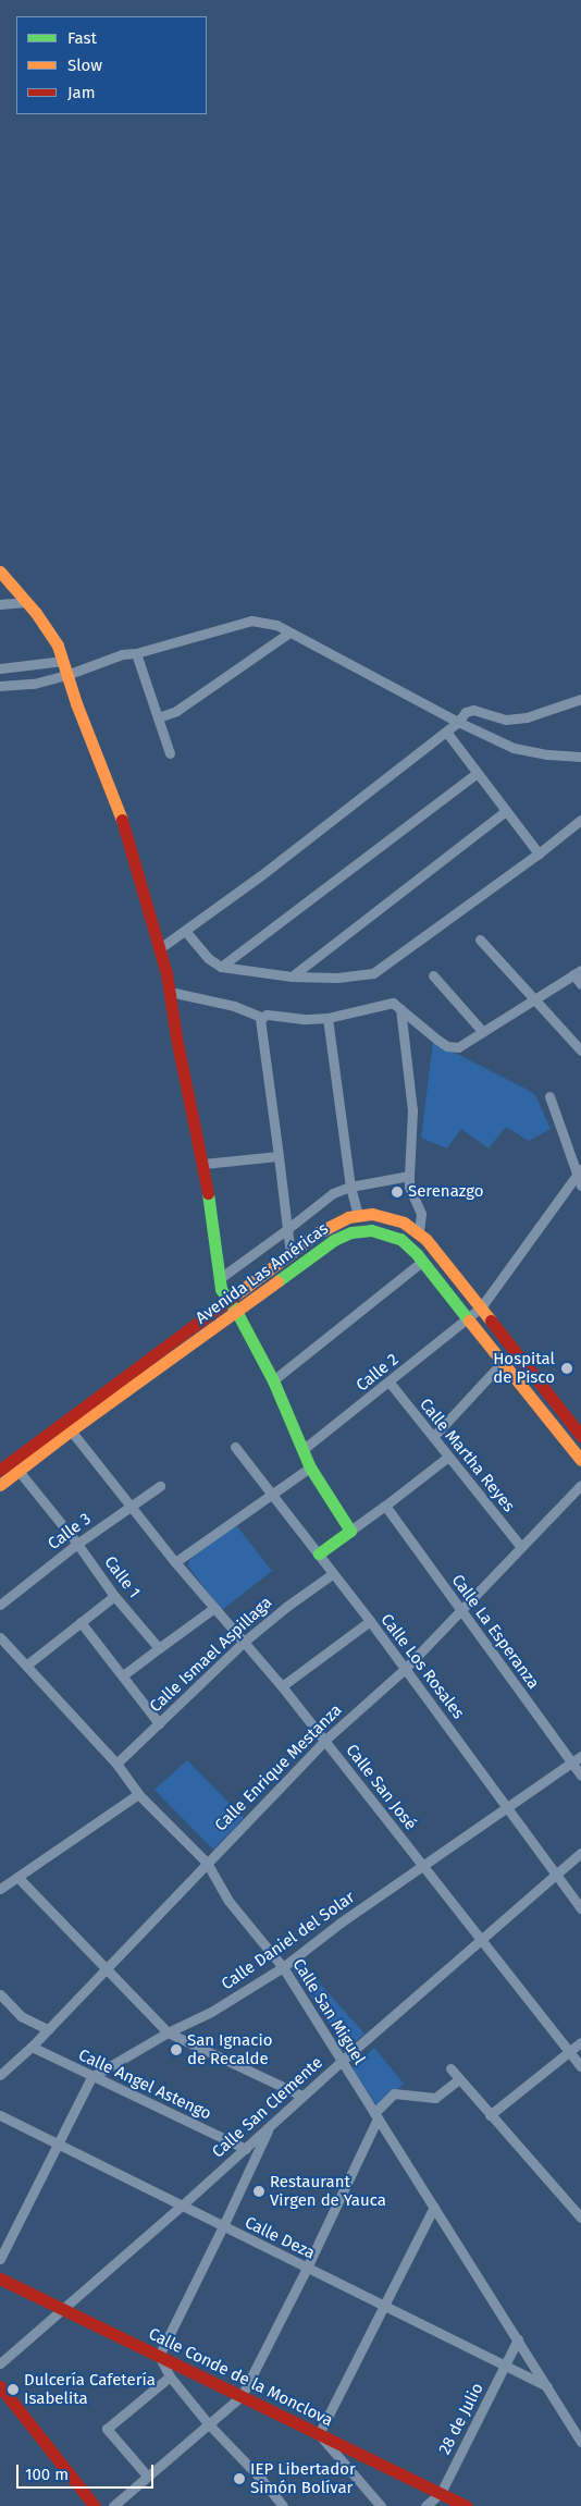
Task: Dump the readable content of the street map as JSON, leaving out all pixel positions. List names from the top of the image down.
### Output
{
  "streets": {
    "main road": ["Avenida Las Américas", "Calle Conde de la Monclova"],
    "street": [
      "Calle 2",
      "Calle Martha Reyes",
      "Calle 3",
      "Calle 1",
      "Calle La Esperanza",
      "Calle Ismael Aspillaga",
      "Calle Los Rosales",
      "Calle Enrique Mestanza",
      "Calle San José",
      "Calle Daniel del Solar",
      "Calle San Miguel",
      "Calle Angel Astengo",
      "Calle San Clemente",
      "Calle Deza",
      "28 de Julio"
    ]
  },
  "crossings": [
    ["Avenida Las Américas", "Calle 2"],
    ["Avenida Las Américas", "Calle 1"],
    ["Avenida Las Américas", "Calle San José"],
    ["Calle 2", "Calle Martha Reyes"],
    ["Calle Martha Reyes", "Calle Enrique Mestanza"],
    ["Calle 3", "Calle 1"],
    ["Calle 3", "Calle San José"],
    ["Calle La Esperanza", "Calle Enrique Mestanza"],
    ["Calle La Esperanza", "Calle Daniel del Solar"],
    ["Calle Ismael Aspillaga", "Calle Los Rosales"],
    ["Calle Ismael Aspillaga", "Calle San José"],
    ["Calle Ismael Aspillaga", "Calle San Miguel"],
    ["Calle Los Rosales", "Calle Enrique Mestanza"],
    ["Calle Los Rosales", "Calle Daniel del Solar"],
    ["Calle Los Rosales", "Calle San Clemente"],
    ["Calle Enrique Mestanza", "Calle San José"],
    ["Calle Enrique Mestanza", "Calle San Miguel"],
    ["Calle Enrique Mestanza", "Calle Angel Astengo"],
    ["Calle San José", "Calle Daniel del Solar"],
    ["Calle San José", "Calle San Clemente"],
    ["Calle Daniel del Solar", "Calle San Miguel"],
    ["Calle Daniel del Solar", "Calle Angel Astengo"],
    ["Calle San Miguel", "Calle San Clemente"],
    ["Calle San Miguel", "Calle Deza"],
    ["Calle San Miguel", "28 de Julio"],
    ["Calle Angel Astengo", "Calle San Clemente"],
    ["Calle San Clemente", "Calle Deza"],
    ["Calle San Clemente", "Calle Conde de la Monclova"],
    ["Calle Deza", "28 de Julio"],
    ["Calle Conde de la Monclova", "28 de Julio"]
  ],
  "places": [
    "Serenazgo",
    "Hospital de Pisco",
    "San Ignacio de Recalde",
    "Restaurant Virgen de Yauca",
    "Dulcería Cafetería Isabelita",
    "IEP Libertador Simón Bolívar"
  ],
  "legend": ["Fast", "Slow", "Jam"],
  "scale_bar": "100 m"
}
